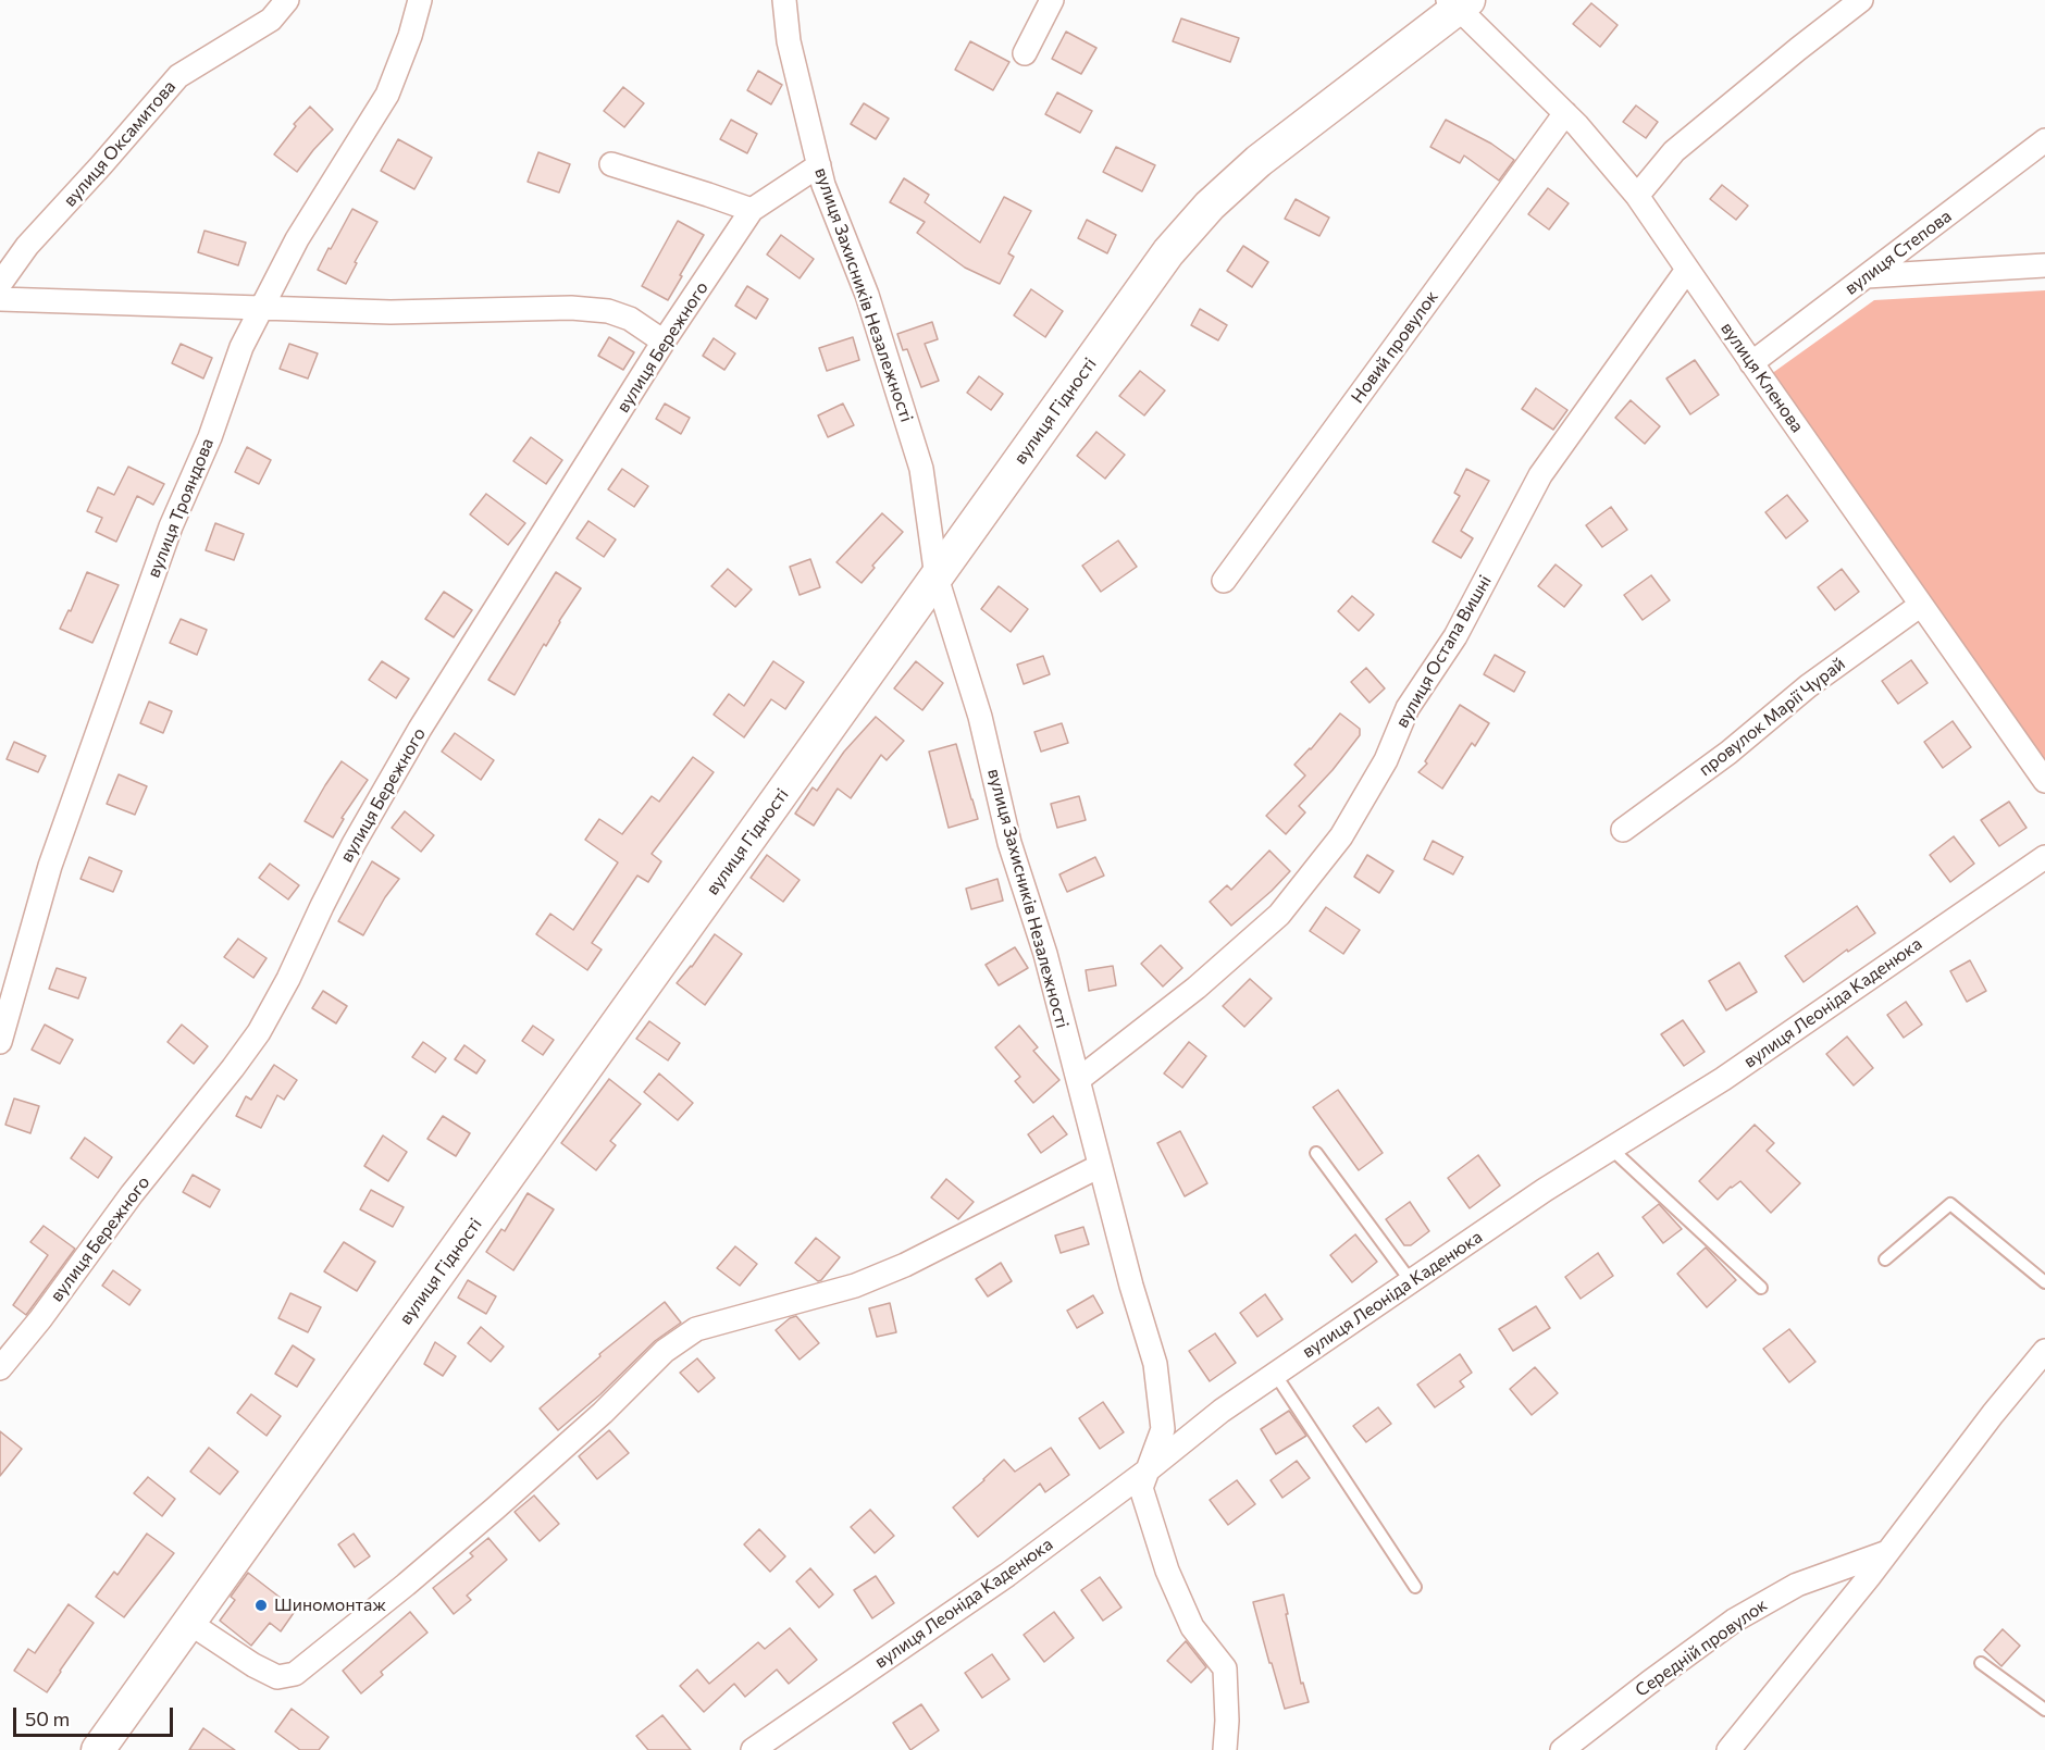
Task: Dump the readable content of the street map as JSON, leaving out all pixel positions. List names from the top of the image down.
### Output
{
  "streets": {
    "street": [
      "вулиця Оксамитова",
      "вулиця Степова",
      "вулиця Захисників Незалежності",
      "вулиця Бережного",
      "Новий провулок",
      "вулиця Кленова",
      "вулиця Гідності",
      "вулиця Трояндова",
      "вулиця Остапа Вишні",
      "провулок Марії Чурай",
      "вулиця Леоніда Каденюка",
      "Середній провулок"
    ]
  },
  "crossings": [
    ["вулиця Степова", "вулиця Кленова"],
    ["вулиця Захисників Незалежності", "вулиця Бережного"],
    ["вулиця Захисників Незалежності", "вулиця Гідності"],
    ["вулиця Захисників Незалежності", "вулиця Остапа Вишні"],
    ["вулиця Захисників Незалежності", "вулиця Леоніда Каденюка"],
    ["Новий провулок", "вулиця Кленова"],
    ["вулиця Кленова", "вулиця Гідності"],
    ["вулиця Кленова", "вулиця Остапа Вишні"],
    ["вулиця Кленова", "провулок Марії Чурай"]
  ],
  "places": ["Шиномонтаж"],
  "scale_bar": "50 m"
}
